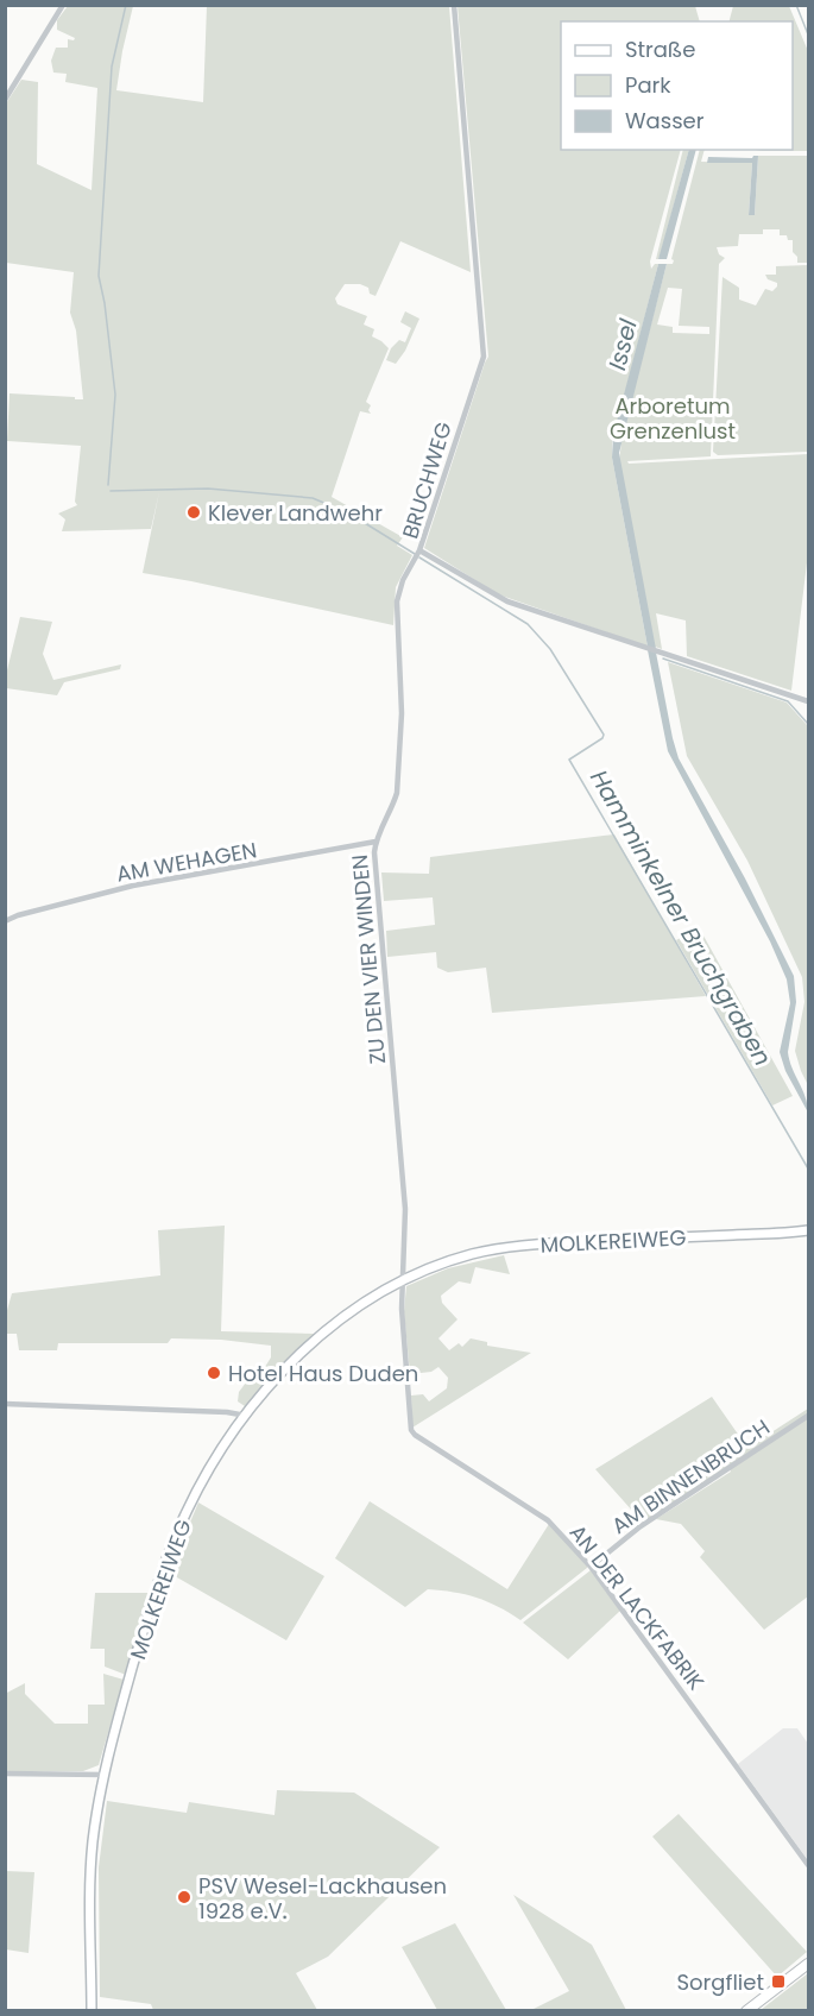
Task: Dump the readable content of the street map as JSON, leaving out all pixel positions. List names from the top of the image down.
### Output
{
  "streets": {
    "main road": ["MOLKEREIWEG"],
    "street": [
      "BRUCHWEG",
      "AM WEHAGEN",
      "ZU DEN VIER WINDEN",
      "AM BINNENBRUCH",
      "AN DER LACKFABRIK"
    ]
  },
  "crossings": [
    ["BRUCHWEG", "ZU DEN VIER WINDEN"],
    ["AM WEHAGEN", "ZU DEN VIER WINDEN"],
    ["ZU DEN VIER WINDEN", "MOLKEREIWEG"],
    ["ZU DEN VIER WINDEN", "AN DER LACKFABRIK"],
    ["MOLKEREIWEG", "AN DER LACKFABRIK"],
    ["AM BINNENBRUCH", "AN DER LACKFABRIK"]
  ],
  "water": ["Issel", "Hamminkelner Bruchgraben"],
  "parks": ["Arboretum Grenzenlust"],
  "places": {
    "other": ["Klever Landwehr", "Hotel Haus Duden", "PSV Wesel-Lackhausen 1928 e.V."],
    "transit": ["Sorgfliet"]
  },
  "legend": ["Straße", "Park", "Wasser"]
}
